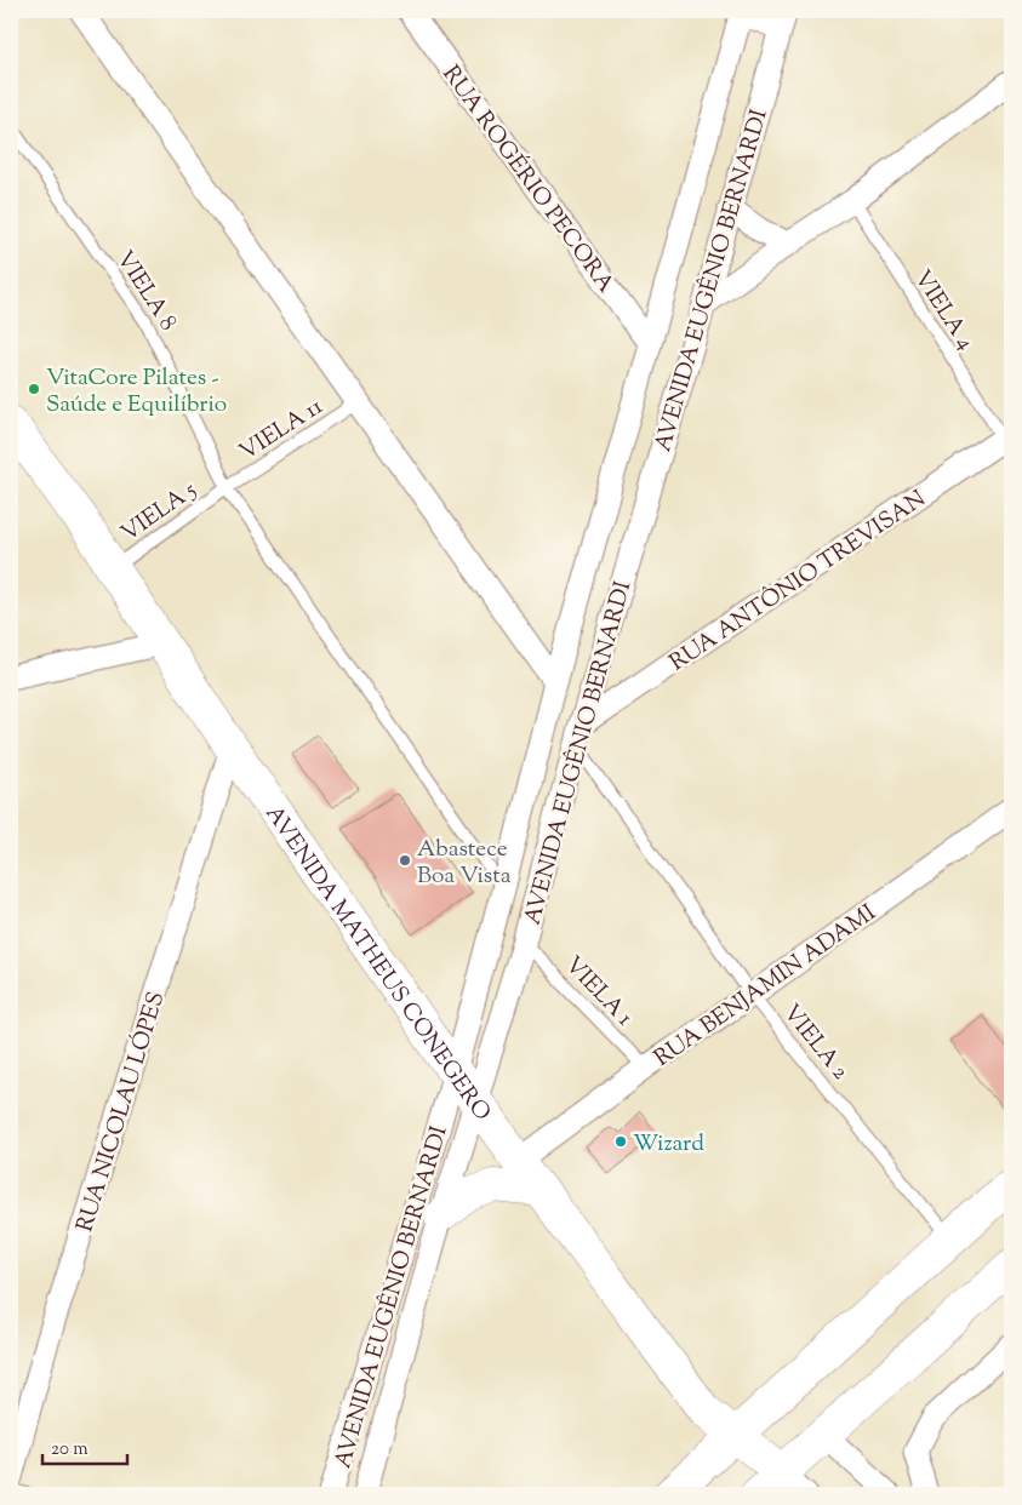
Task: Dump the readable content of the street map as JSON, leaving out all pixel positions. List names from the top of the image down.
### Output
{
  "streets": {
    "main road": ["AVENIDA MATHEUS CONEGERO"],
    "street": [
      "RUA ROGÉRIO PECORA",
      "AVENIDA EUGÊNIO BERNARDI",
      "RUA ANTÔNIO TREVISAN",
      "RUA BENJAMIN ADAMI",
      "RUA NICOLAU LÓPES"
    ],
    "lane": [
      "VIELA 8",
      "VIELA 4",
      "VIELA 11",
      "VIELA 5",
      "VIELA 1",
      "VIELA 2"
    ]
  },
  "crossings": [
    ["RUA ROGÉRIO PECORA", "AVENIDA EUGÊNIO BERNARDI"],
    ["AVENIDA EUGÊNIO BERNARDI", "VIELA 8"],
    ["AVENIDA EUGÊNIO BERNARDI", "RUA ANTÔNIO TREVISAN"],
    ["AVENIDA EUGÊNIO BERNARDI", "AVENIDA MATHEUS CONEGERO"],
    ["AVENIDA EUGÊNIO BERNARDI", "VIELA 1"],
    ["AVENIDA EUGÊNIO BERNARDI", "VIELA 2"],
    ["VIELA 8", "VIELA 11"],
    ["VIELA 8", "VIELA 5"],
    ["VIELA 4", "RUA ANTÔNIO TREVISAN"],
    ["VIELA 11", "VIELA 5"],
    ["VIELA 5", "AVENIDA MATHEUS CONEGERO"],
    ["RUA ANTÔNIO TREVISAN", "VIELA 2"],
    ["AVENIDA MATHEUS CONEGERO", "RUA BENJAMIN ADAMI"],
    ["AVENIDA MATHEUS CONEGERO", "RUA NICOLAU LÓPES"],
    ["RUA BENJAMIN ADAMI", "VIELA 1"],
    ["RUA BENJAMIN ADAMI", "VIELA 2"]
  ],
  "places": ["VitaCore Pilates - Saúde e Equilíbrio", "Abastece Boa Vista", "Wizard"],
  "scale_bar": "20 m"
}
